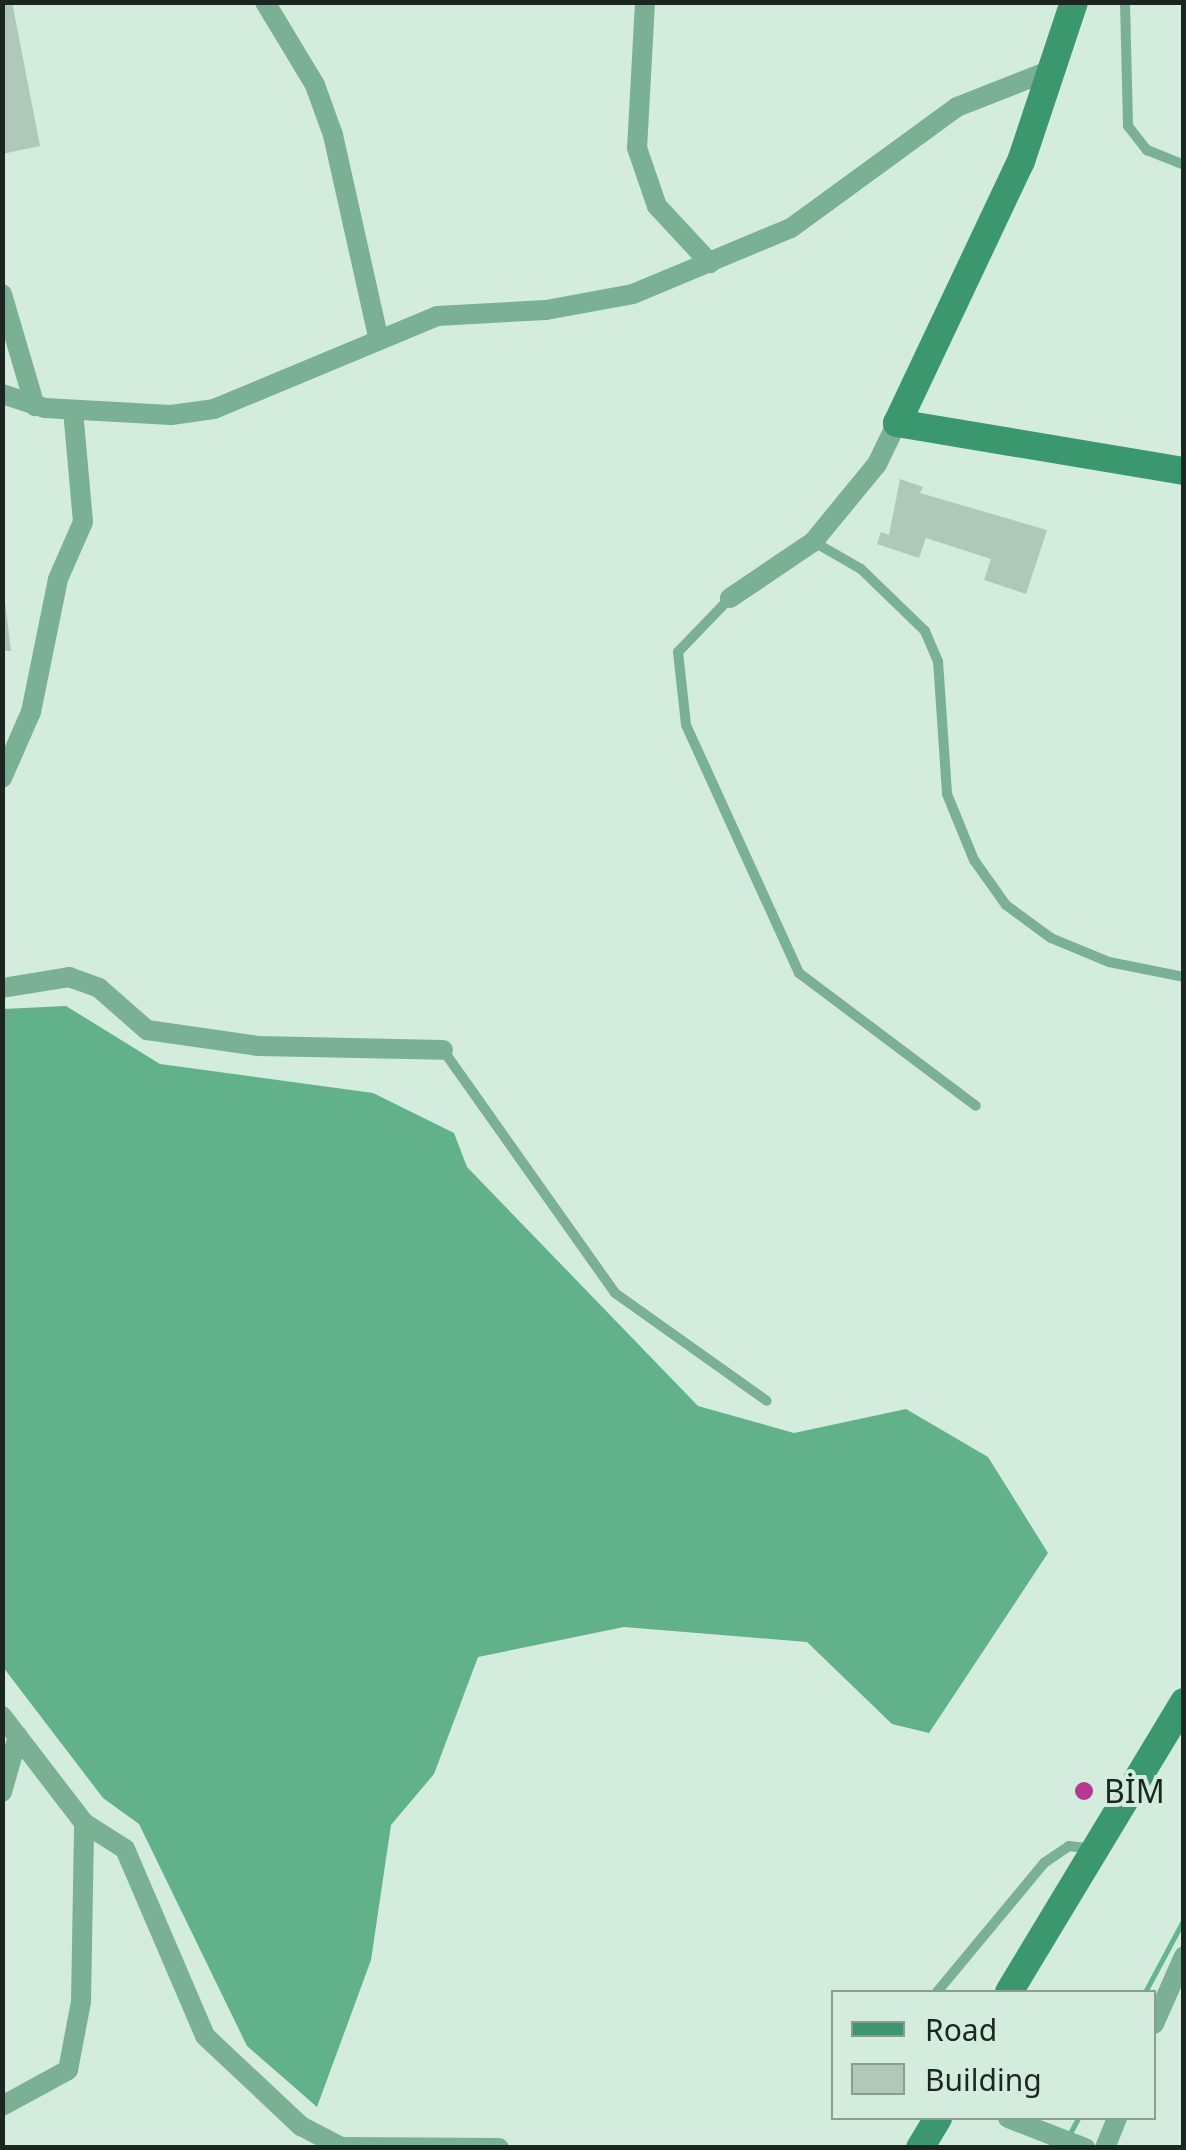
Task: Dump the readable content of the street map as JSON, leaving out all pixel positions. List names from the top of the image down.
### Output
{
  "places": ["BİM"],
  "legend": ["Road", "Building"]
}
